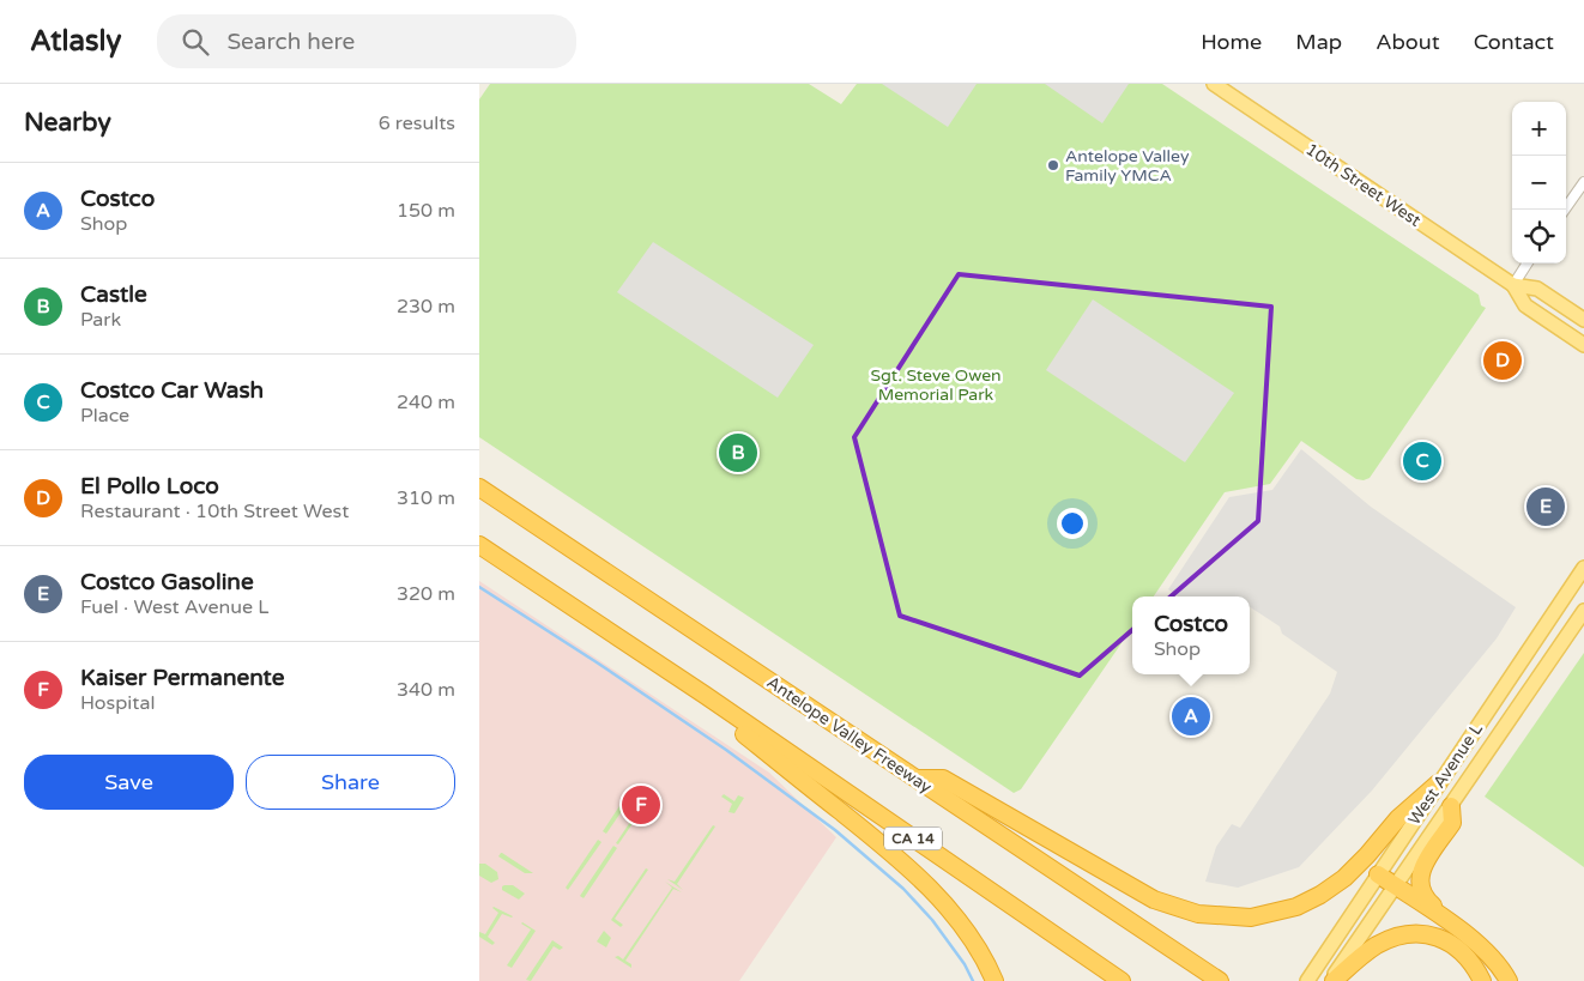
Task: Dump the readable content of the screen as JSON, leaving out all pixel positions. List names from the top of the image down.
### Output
{
  "streets": {
    "highway": ["Antelope Valley Freeway", "CA 14"],
    "main road": ["10th Street West", "West Avenue L"]
  },
  "parks": ["Sgt. Steve Owen Memorial Park"],
  "places": ["Antelope Valley Family YMCA"],
  "page": {
    "header": "Atlasly",
    "search": "Search here",
    "nav": [
      "Home",
      "Map",
      "About",
      "Contact"
    ],
    "heading": ["Nearby", "6 results"],
    "map_buttons": ["+", "−"],
    "list": [
      {
        "mark": "A",
        "name": "Costco",
        "note": "Shop",
        "value": "150 m"
      },
      {
        "mark": "B",
        "name": "Castle",
        "note": "Park",
        "value": "230 m"
      },
      {
        "mark": "C",
        "name": "Costco Car Wash",
        "note": "Place",
        "value": "240 m"
      },
      {
        "mark": "D",
        "name": "El Pollo Loco",
        "note": "Restaurant · 10th Street West",
        "value": "310 m"
      },
      {
        "mark": "E",
        "name": "Costco Gasoline",
        "note": "Fuel · West Avenue L",
        "value": "320 m"
      },
      {
        "mark": "F",
        "name": "Kaiser Permanente",
        "note": "Hospital",
        "value": "340 m"
      }
    ],
    "pins": [
      "D",
      "B",
      "C",
      "E",
      "A",
      "F"
    ],
    "popup": ["Costco", "Shop"],
    "buttons": ["Save", "Share"]
  }
}
